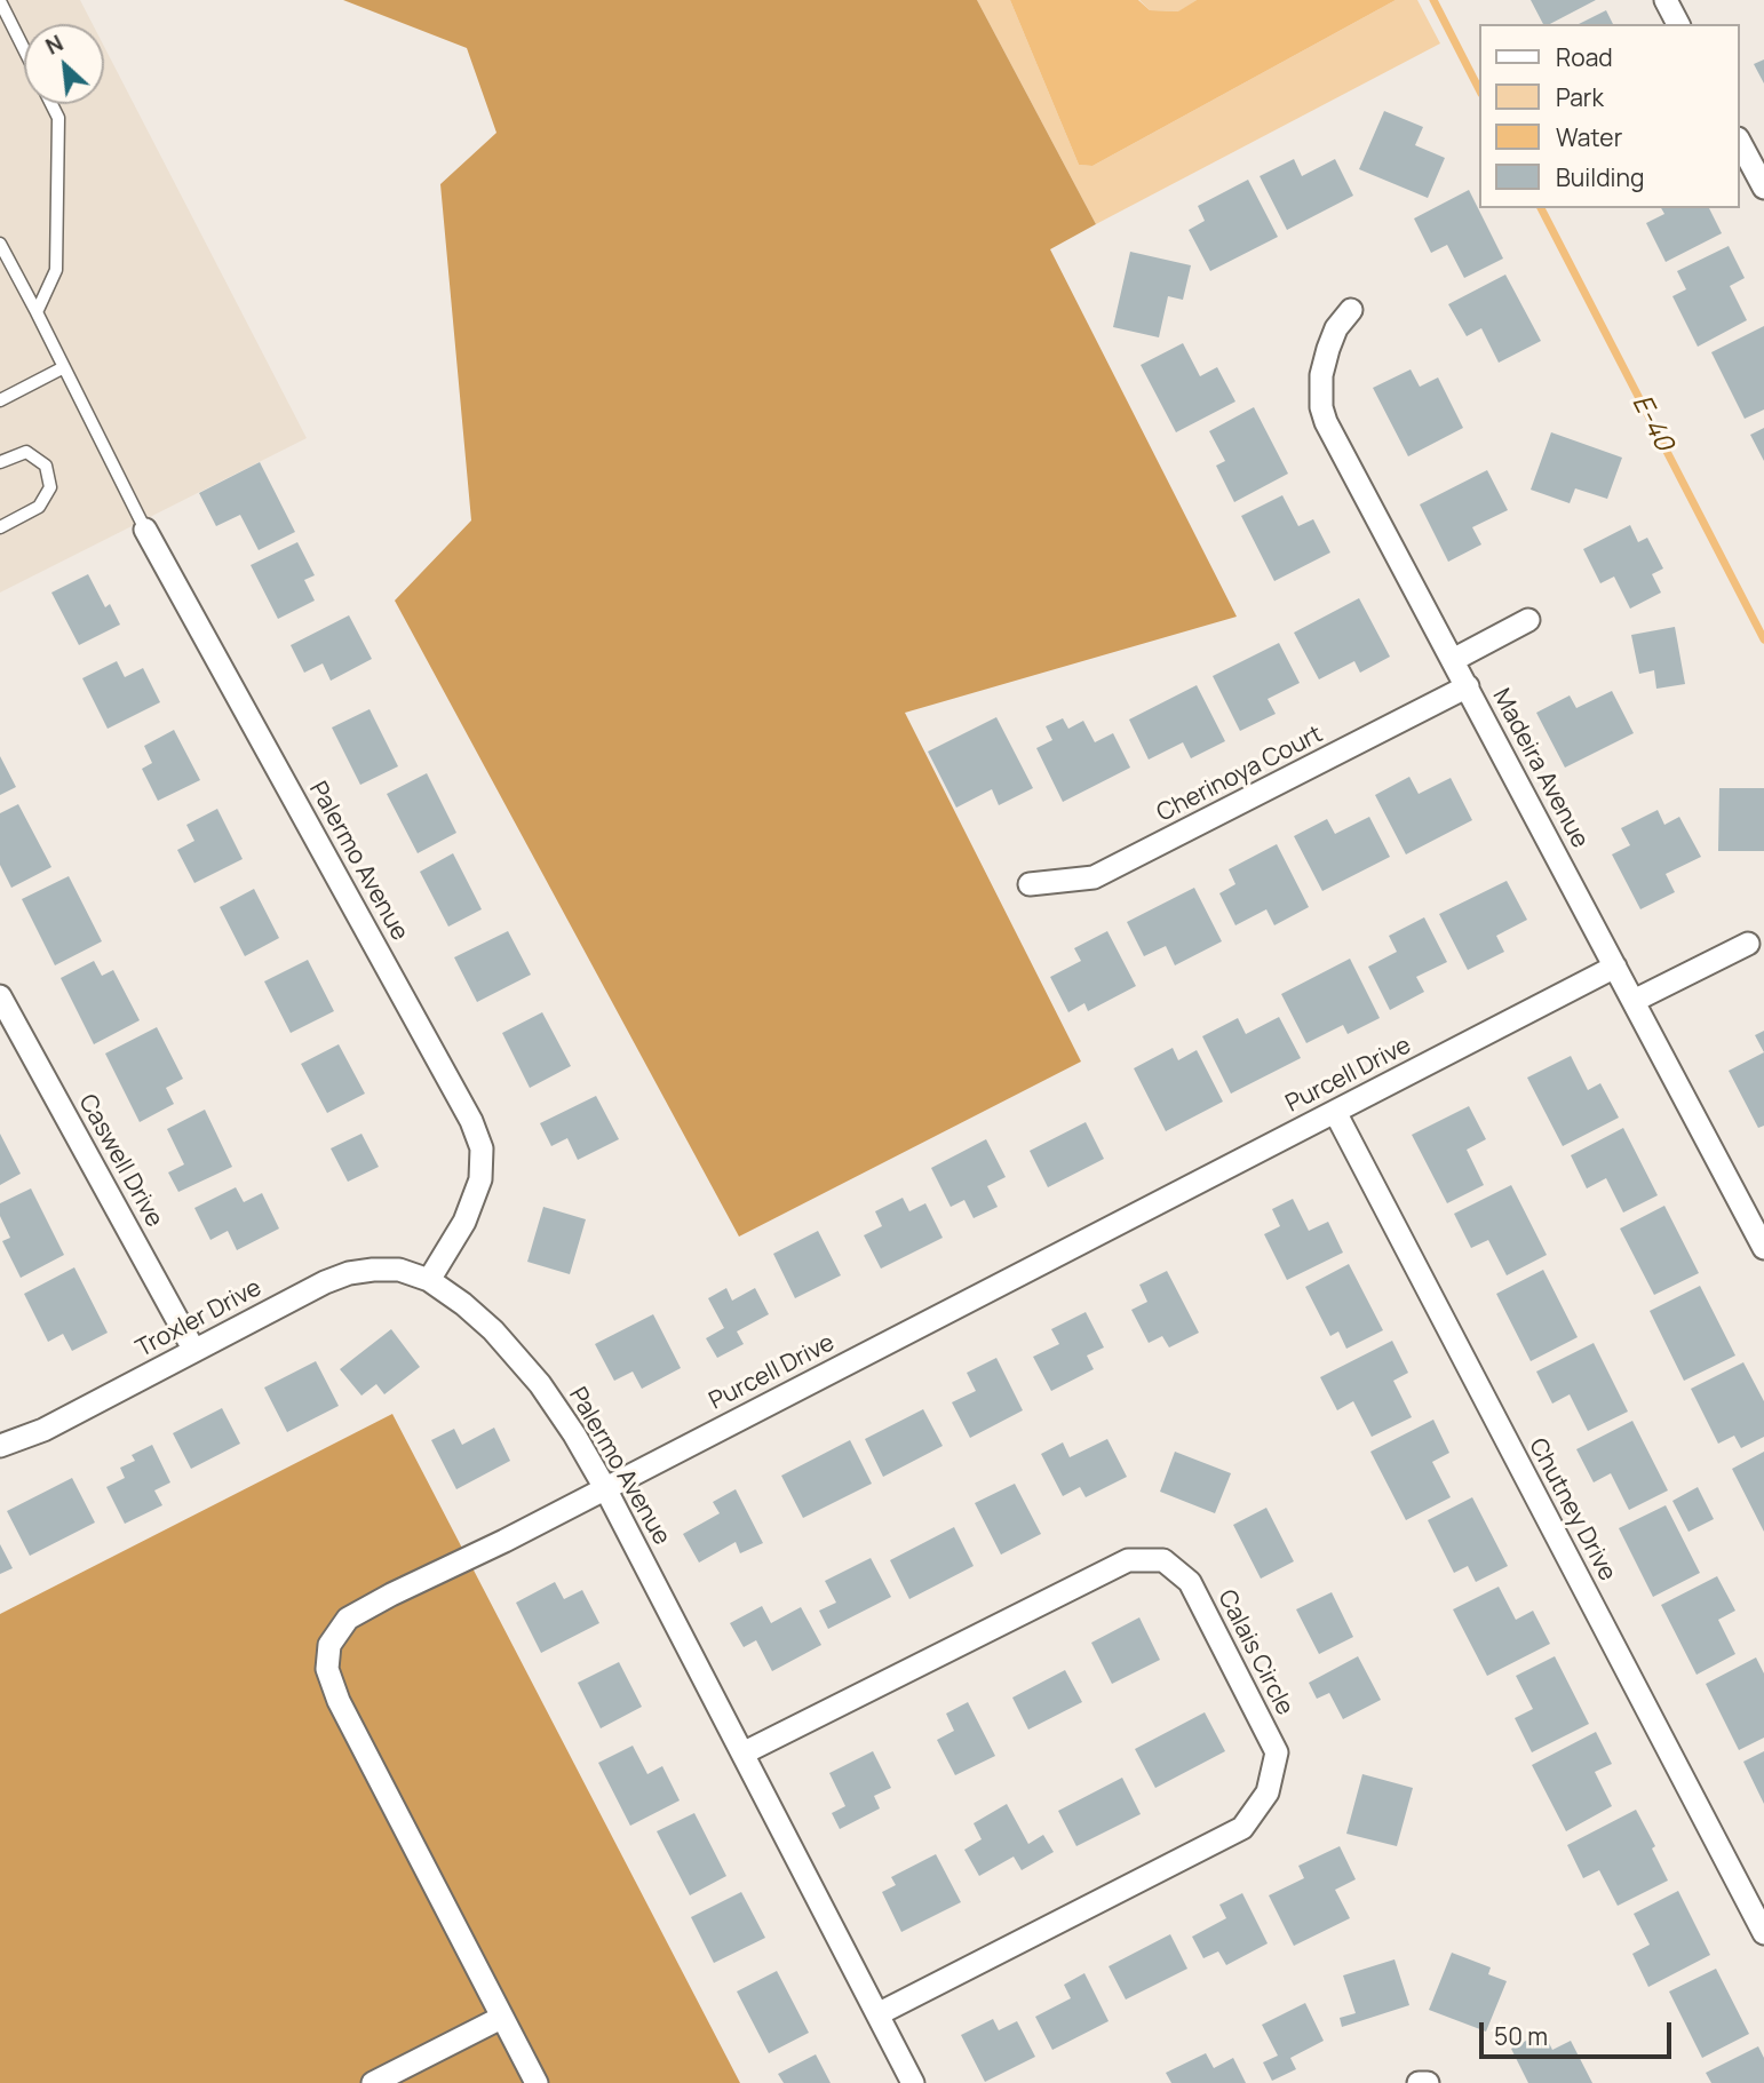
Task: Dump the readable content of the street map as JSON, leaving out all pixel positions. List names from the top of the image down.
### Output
{
  "streets": {
    "street": [
      "Madeira Avenue",
      "Cherinoya Court",
      "Palermo Avenue",
      "Purcell Drive",
      "Caswell Drive",
      "Troxler Drive",
      "Chutney Drive",
      "Calais Circle"
    ]
  },
  "crossings": [
    ["Madeira Avenue", "Cherinoya Court"],
    ["Madeira Avenue", "Purcell Drive"],
    ["Palermo Avenue", "Purcell Drive"],
    ["Palermo Avenue", "Troxler Drive"],
    ["Palermo Avenue", "Calais Circle"],
    ["Purcell Drive", "Chutney Drive"],
    ["Caswell Drive", "Troxler Drive"]
  ],
  "water": ["E-40"],
  "legend": [
    "Road",
    "Park",
    "Water",
    "Building"
  ],
  "scale_bar": "50 m",
  "north": "top left"
}
